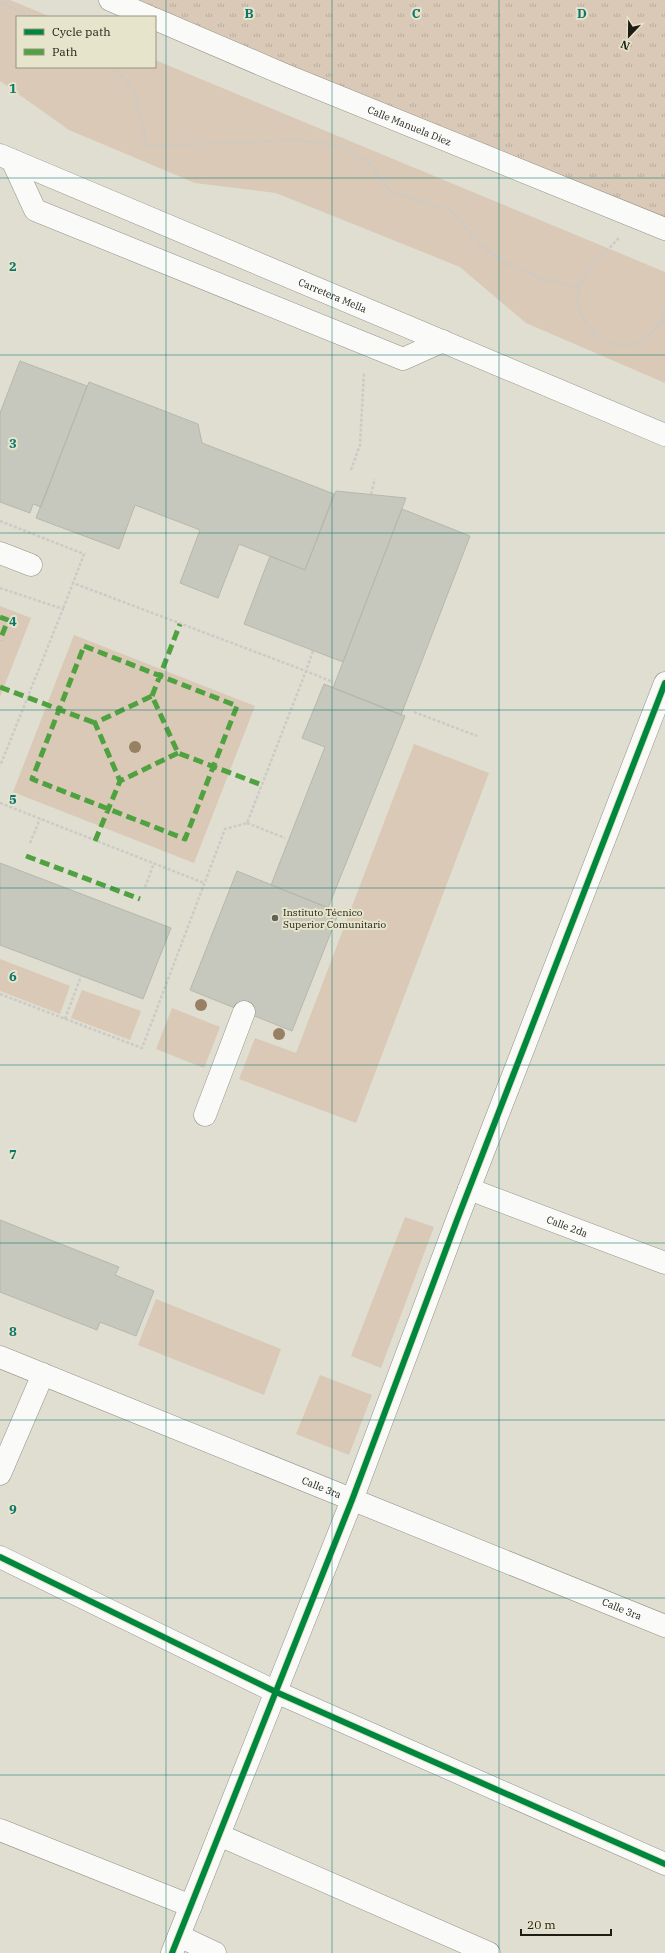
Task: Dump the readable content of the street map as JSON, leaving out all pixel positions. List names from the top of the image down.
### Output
{
  "streets": {
    "street": [
      "Calle Manuela Diez",
      "Carretera Mella",
      "Calle 2da",
      "Calle 3ra"
    ]
  },
  "places": ["Instituto Técnico Superior Comunitario"],
  "legend": ["Cycle path", "Path"],
  "scale_bar": "20 m",
  "north": "bottom",
  "grid": {
    "columns": ["B", "C", "D"],
    "rows": [
      "1",
      "2",
      "3",
      "4",
      "5",
      "6",
      "7",
      "8",
      "9"
    ]
  }
}
